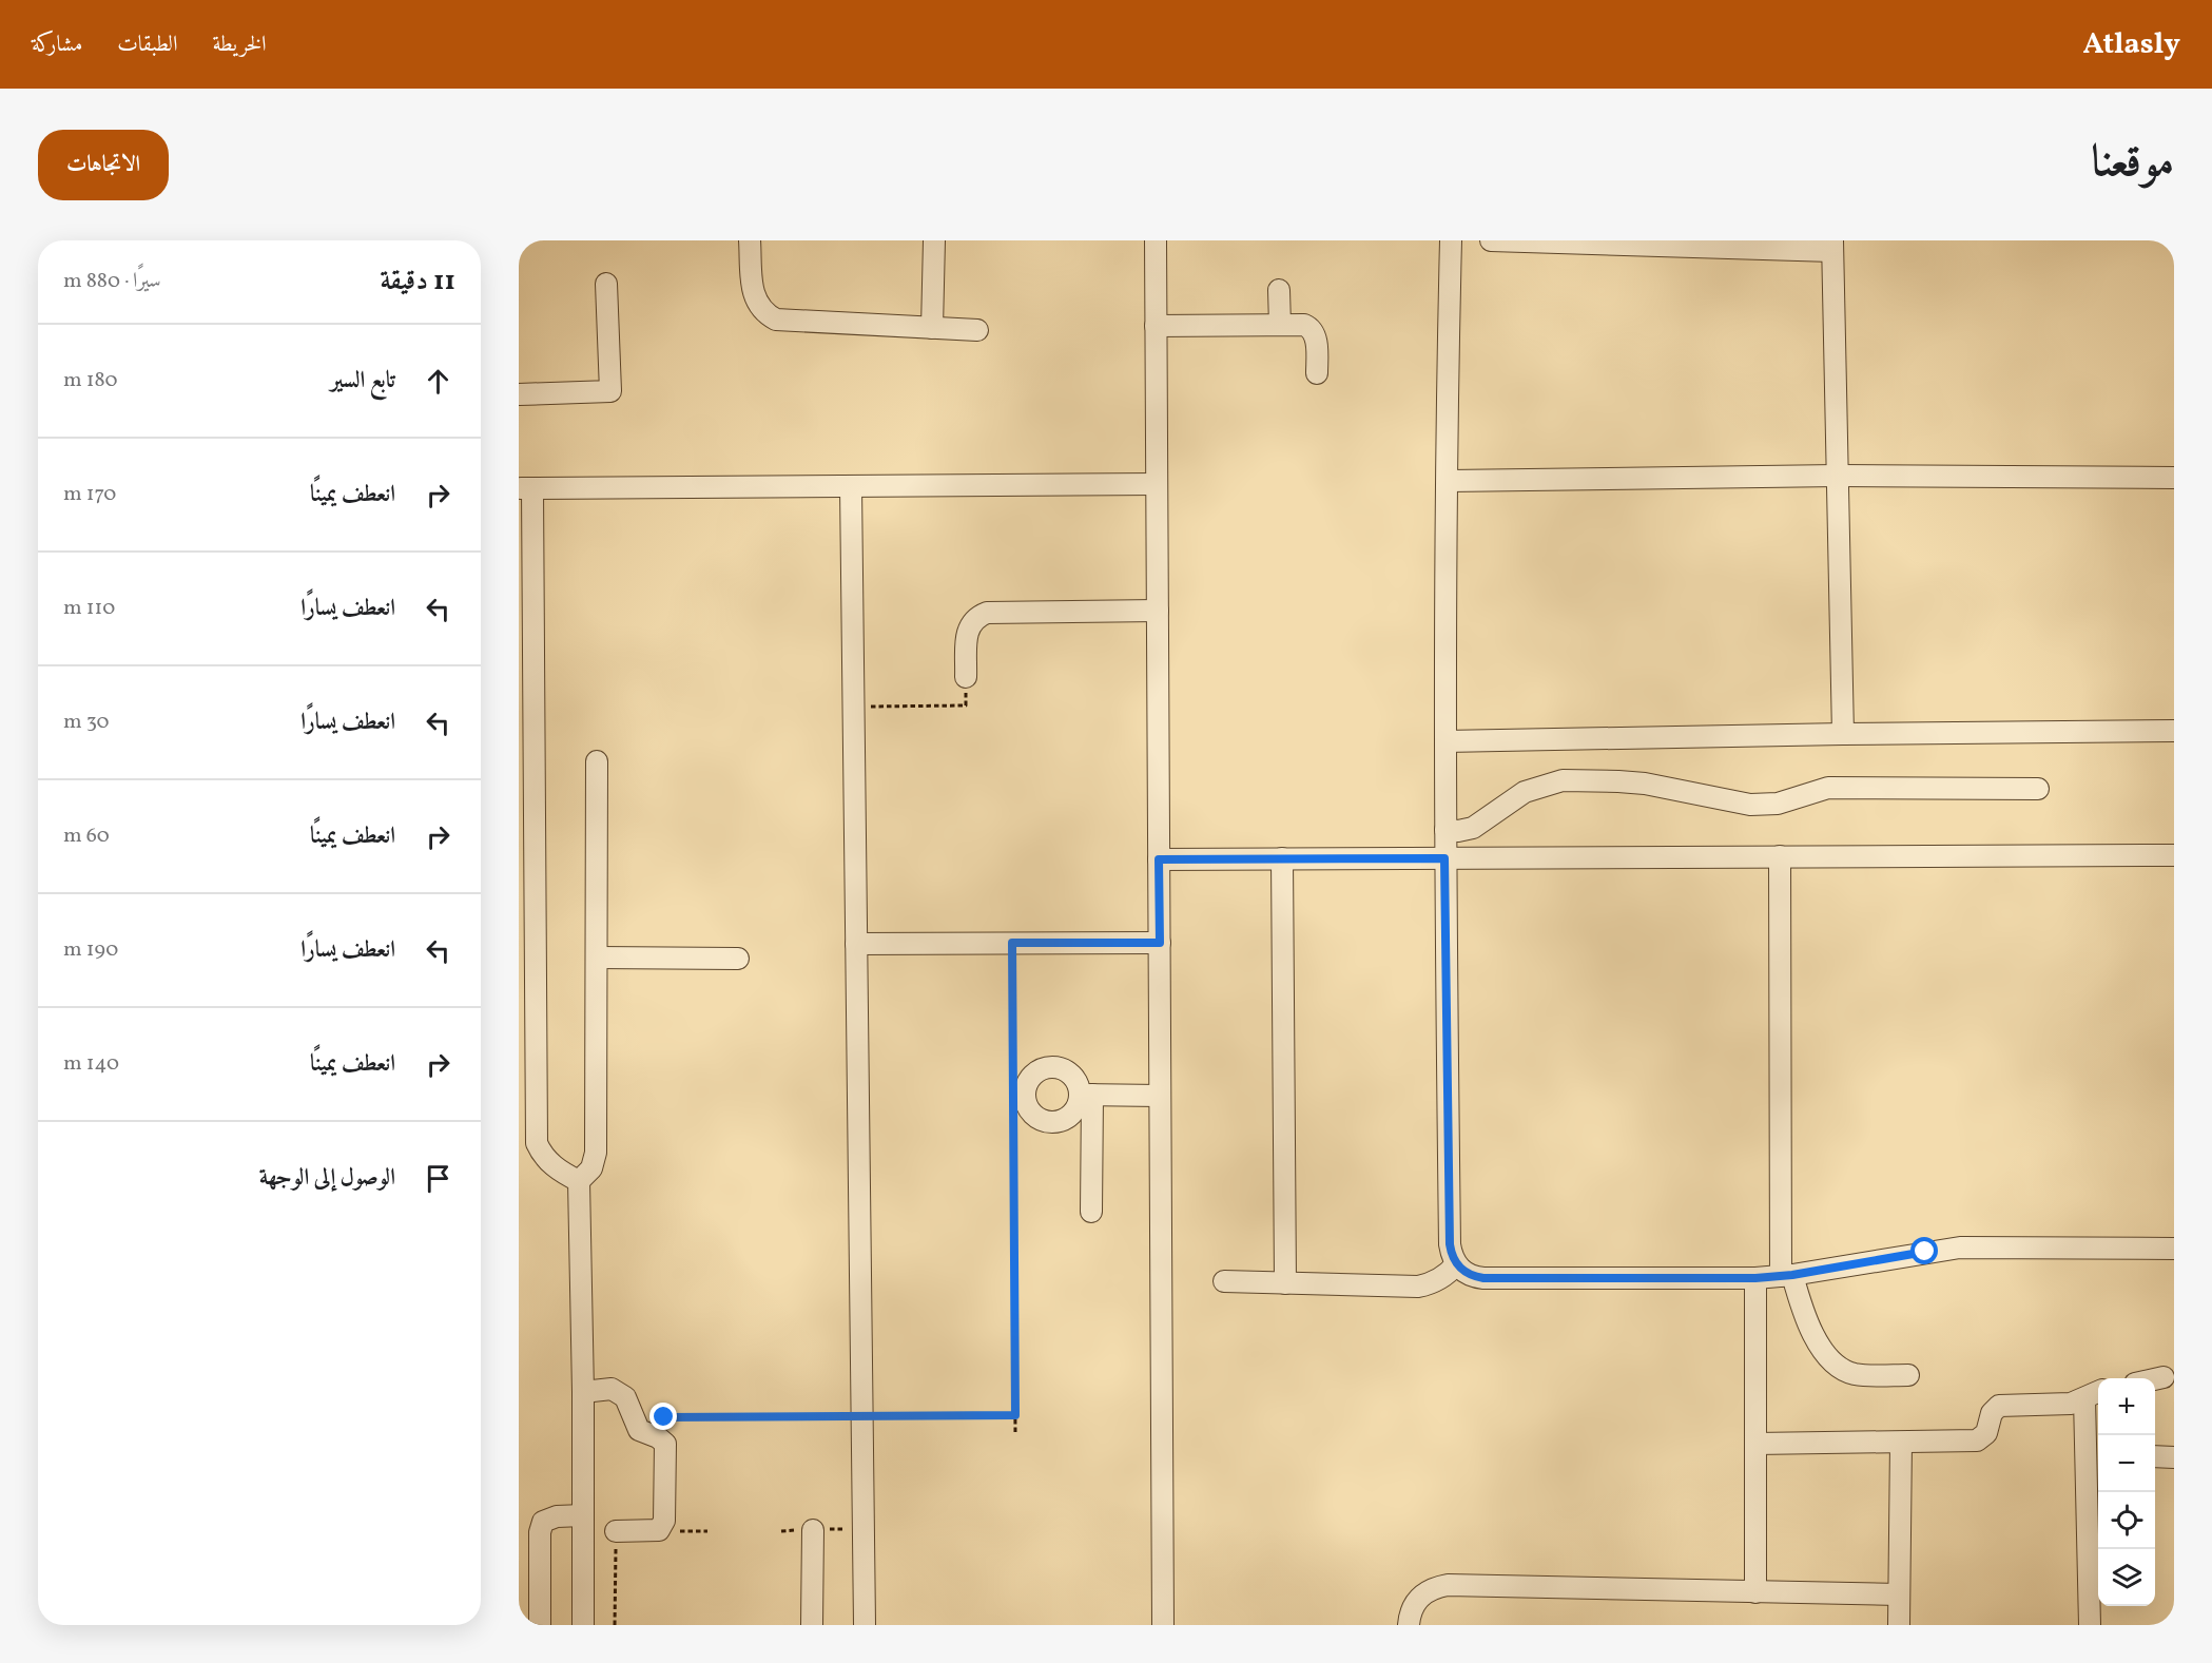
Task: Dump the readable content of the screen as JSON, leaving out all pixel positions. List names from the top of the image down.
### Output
{
  "page": {
    "header": "Atlasly",
    "nav": ["الخريطة", "الطبقات", "مشاركة"],
    "title": "موقعنا",
    "buttons": "الاتجاهات",
    "heading": ["11 دقيقة", "سيرًا · 880 m"],
    "list": [
      ["تابع السير", "180 m"],
      ["انعطف يمينًا", "170 m"],
      ["انعطف يسارًا", "110 m"],
      ["انعطف يسارًا", "30 m"],
      ["انعطف يمينًا", "60 m"],
      ["انعطف يسارًا", "190 m"],
      ["انعطف يمينًا", "140 m"],
      "الوصول إلى الوجهة"
    ],
    "map_buttons": ["+", "−"]
  }
}
